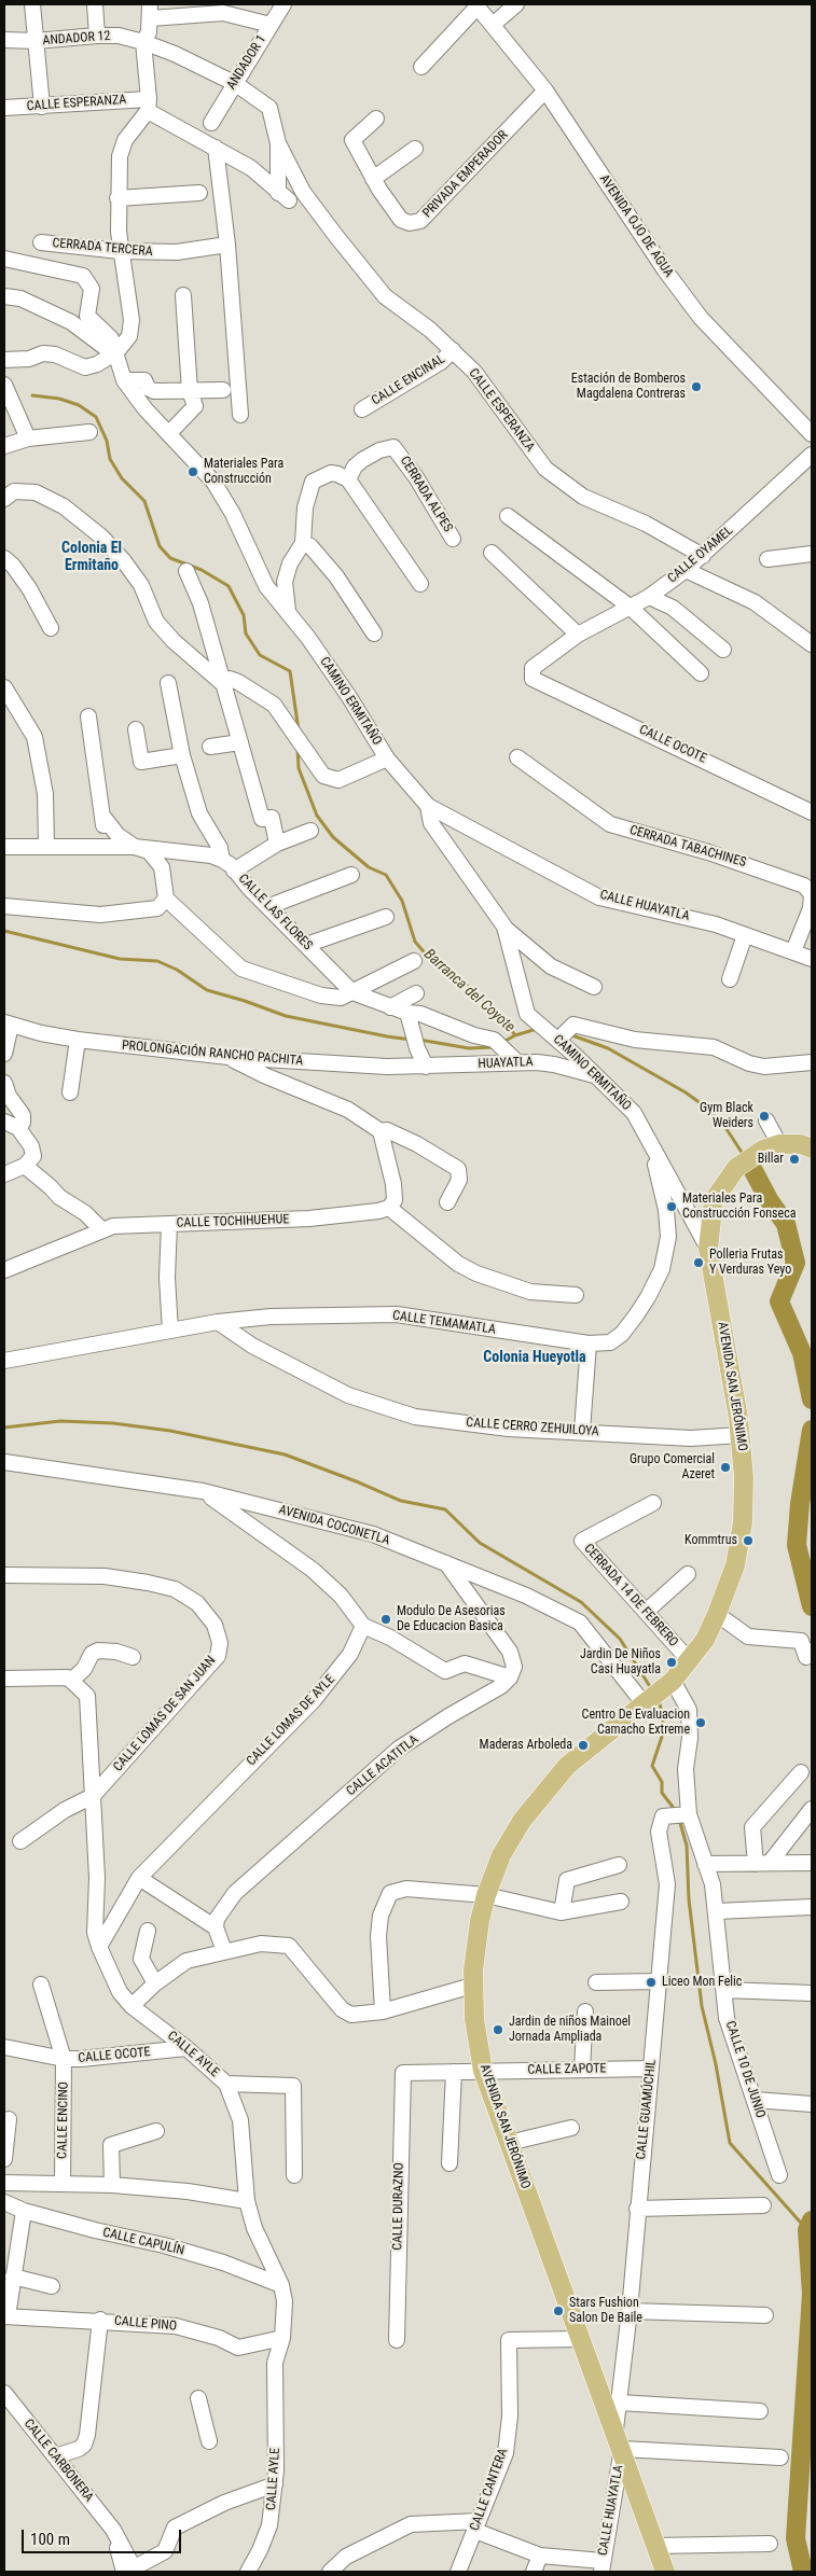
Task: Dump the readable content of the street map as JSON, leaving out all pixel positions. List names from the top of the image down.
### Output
{
  "streets": {
    "main road": ["AVENIDA SAN JERÓNIMO"],
    "street": [
      "ANDADOR 12",
      "ANDADOR 1",
      "CALLE ESPERANZA",
      "PRIVADA EMPERADOR",
      "AVENIDA OJO DE AGUA",
      "CERRADA TERCERA",
      "CALLE ENCINAL",
      "CERRADA ALPES",
      "CALLE OYAMEL",
      "CAMINO ERMITAÑO",
      "CALLE OCOTE",
      "CERRADA TABACHINES",
      "CALLE HUAYATLA",
      "CALLE LAS FLORES",
      "PROLONGACIÓN RANCHO PACHITA",
      "HUAYATLA",
      "CALLE TOCHIHUEHUE",
      "CALLE TEMAMATLA",
      "CALLE CERRO ZEHUILOYA",
      "AVENIDA COCONETLA",
      "CERRADA 14 DE FEBRERO",
      "CALLE LOMAS DE SAN JUAN",
      "CALLE LOMAS DE AYLE",
      "CALLE ACATITLA",
      "CALLE AYLE",
      "CALLE ZAPOTE",
      "CALLE 10 DE JUNIO",
      "CALLE GUAMÚCHIL",
      "CALLE ENCINO",
      "CALLE DURAZNO",
      "CALLE CAPULÍN",
      "CALLE PINO",
      "CALLE CARBONERA",
      "CALLE CANTERA"
    ]
  },
  "crossings": [
    ["ANDADOR 12", "ANDADOR 1"],
    ["ANDADOR 12", "CALLE ESPERANZA"],
    ["ANDADOR 1", "CALLE ESPERANZA"],
    ["CALLE ESPERANZA", "CALLE ENCINAL"],
    ["CALLE ESPERANZA", "CALLE OYAMEL"],
    ["PRIVADA EMPERADOR", "AVENIDA OJO DE AGUA"],
    ["CERRADA TERCERA", "CAMINO ERMITAÑO"],
    ["CALLE OYAMEL", "CALLE OCOTE"],
    ["CAMINO ERMITAÑO", "CALLE HUAYATLA"],
    ["CAMINO ERMITAÑO", "HUAYATLA"],
    ["CAMINO ERMITAÑO", "CALLE TEMAMATLA"],
    ["CALLE OCOTE", "CALLE AYLE"],
    ["CALLE OCOTE", "CALLE ENCINO"],
    ["CERRADA TABACHINES", "CALLE HUAYATLA"],
    ["CALLE HUAYATLA", "AVENIDA SAN JERÓNIMO"],
    ["CALLE LAS FLORES", "HUAYATLA"],
    ["PROLONGACIÓN RANCHO PACHITA", "HUAYATLA"],
    ["CALLE TEMAMATLA", "CALLE CERRO ZEHUILOYA"],
    ["AVENIDA SAN JERÓNIMO", "CALLE CERRO ZEHUILOYA"],
    ["AVENIDA SAN JERÓNIMO", "AVENIDA COCONETLA"],
    ["AVENIDA SAN JERÓNIMO", "CERRADA 14 DE FEBRERO"],
    ["AVENIDA SAN JERÓNIMO", "CALLE ZAPOTE"],
    ["AVENIDA SAN JERÓNIMO", "CALLE 10 DE JUNIO"],
    ["AVENIDA SAN JERÓNIMO", "CALLE GUAMÚCHIL"],
    ["AVENIDA SAN JERÓNIMO", "CALLE CANTERA"],
    ["CALLE LOMAS DE SAN JUAN", "CALLE AYLE"],
    ["CALLE LOMAS DE AYLE", "CALLE AYLE"],
    ["CALLE AYLE", "CALLE CAPULÍN"],
    ["CALLE AYLE", "CALLE PINO"],
    ["CALLE ZAPOTE", "CALLE GUAMÚCHIL"],
    ["CALLE ZAPOTE", "CALLE DURAZNO"],
    ["CALLE 10 DE JUNIO", "CALLE GUAMÚCHIL"]
  ],
  "districts": ["Colonia El Ermitaño", "Colonia Hueyotla"],
  "water": ["Barranca del Coyote"],
  "places": [
    "Estación de Bomberos Magdalena Contreras",
    "Materiales Para Construcción",
    "Gym Black Weiders",
    "Billar",
    "Materiales Para Construcción Fonseca",
    "Polleria Frutas Y Verduras Yeyo",
    "Grupo Comercial Azeret",
    "Kommtrus",
    "Modulo De Asesorias De Educacion Basica",
    "Jardin De Niños Casi Huayatla",
    "Centro De Evaluacion Camacho Extreme",
    "Maderas Arboleda",
    "Liceo Mon Felic",
    "Jardin de niños Mainoel Jornada Ampliada",
    "Stars Fushion Salon De Baile"
  ],
  "scale_bar": "100 m"
}
